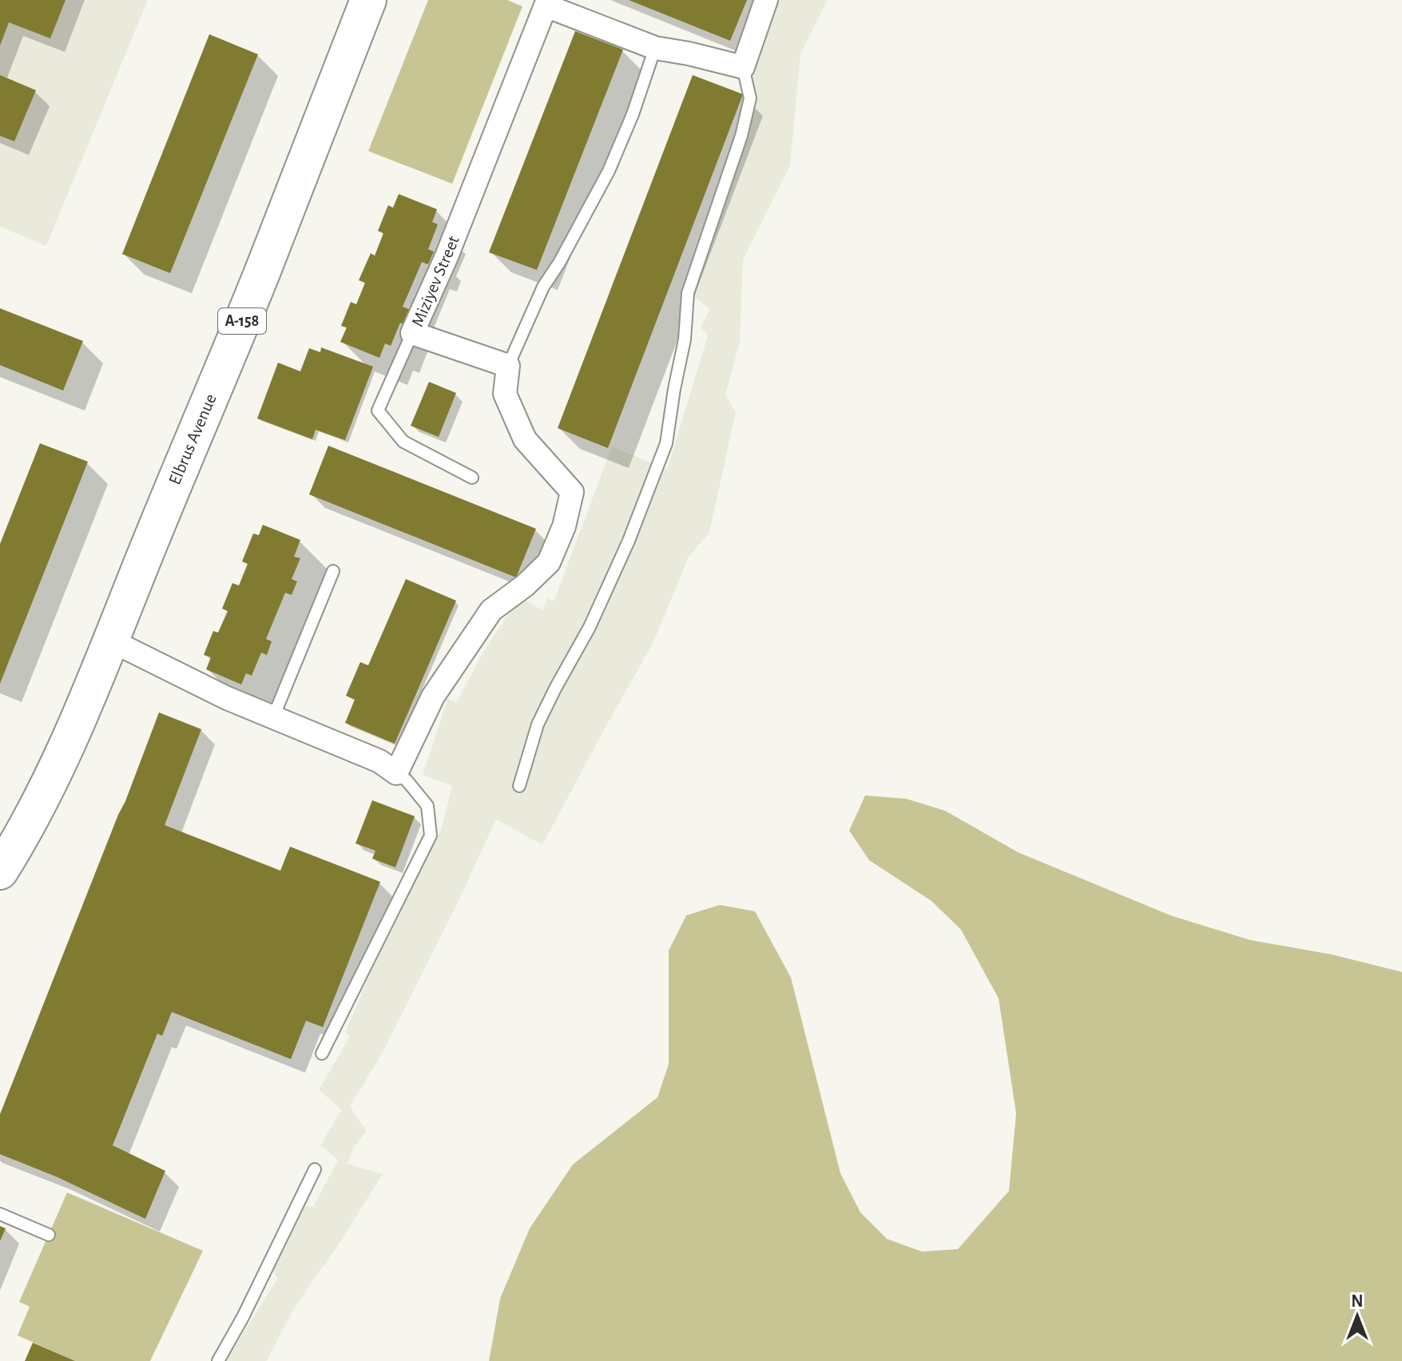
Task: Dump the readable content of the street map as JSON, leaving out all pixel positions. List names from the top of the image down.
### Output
{
  "streets": {
    "main road": ["А-158", "Elbrus Avenue"],
    "street": ["Miziyev Street"]
  },
  "north": "top"
}
